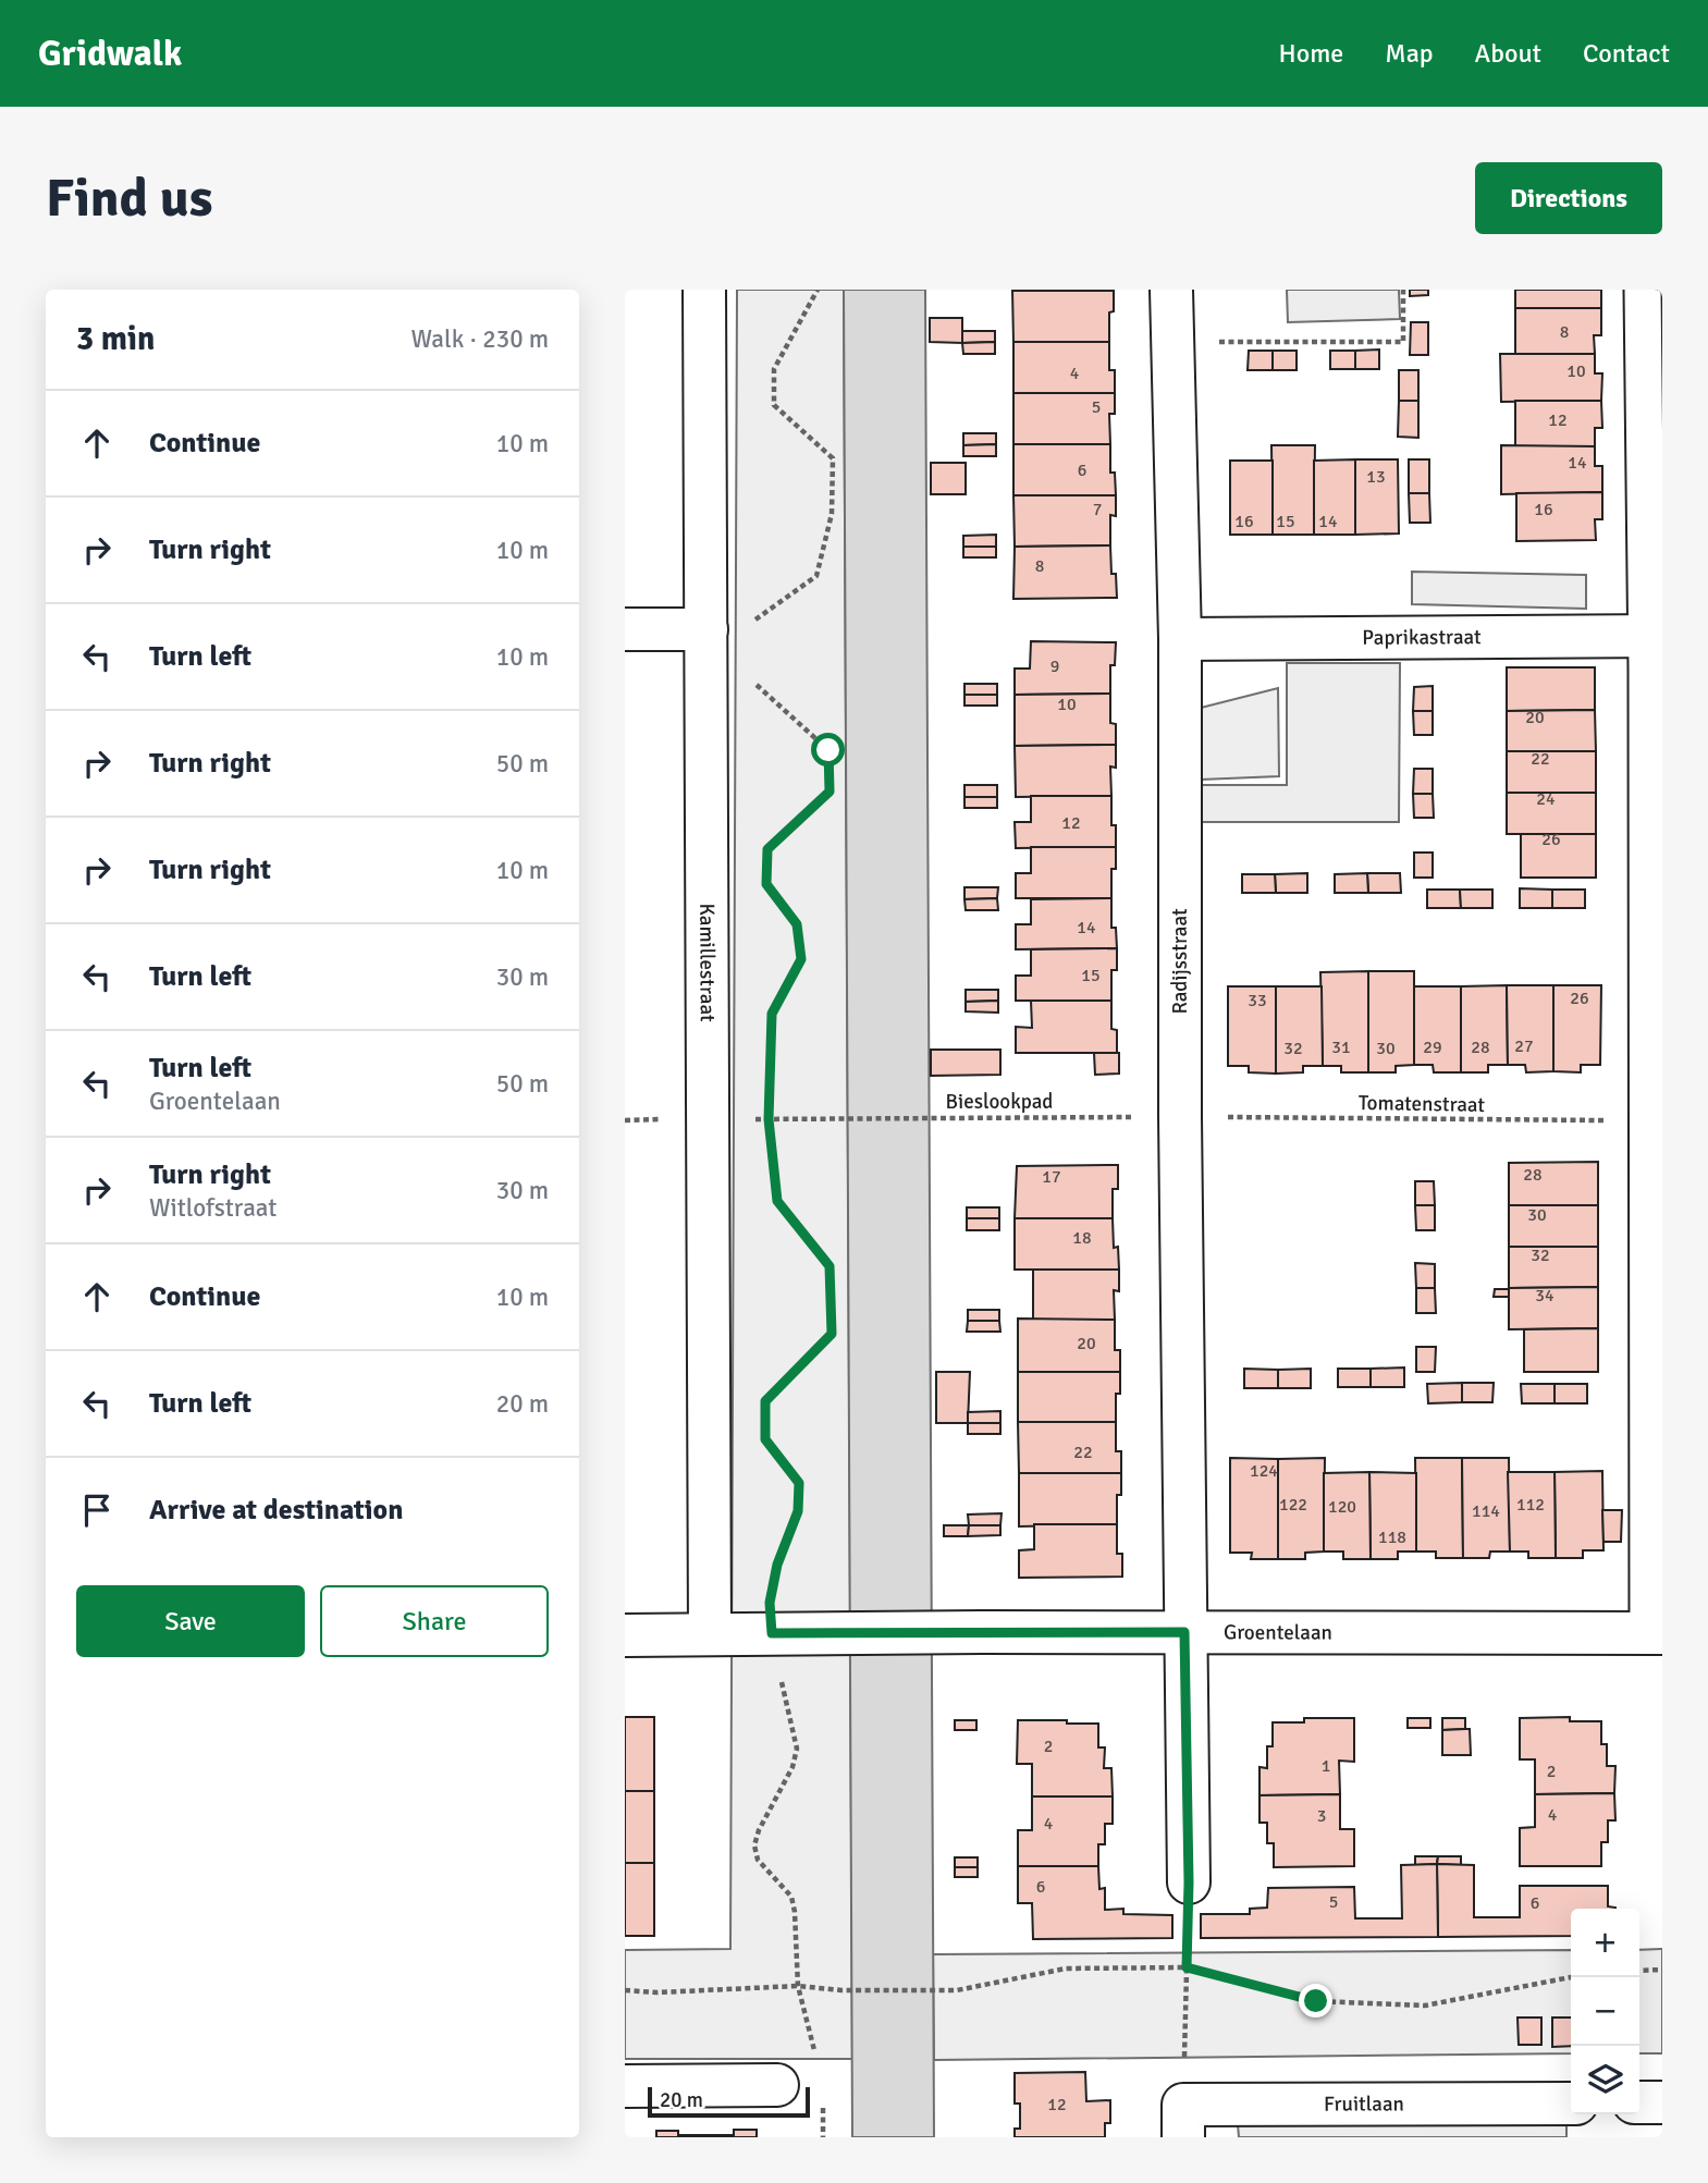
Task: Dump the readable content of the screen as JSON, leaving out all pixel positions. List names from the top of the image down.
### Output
{
  "streets": {
    "street": [
      "Paprikastraat",
      "Kamillestraat",
      "Radijsstraat",
      "Groentelaan",
      "Fruitlaan"
    ],
    "path": ["Bieslookpad", "Tomatenstraat"]
  },
  "crossings": [
    ["Paprikastraat", "Radijsstraat"],
    ["Kamillestraat", "Groentelaan"],
    ["Radijsstraat", "Bieslookpad"],
    ["Radijsstraat", "Tomatenstraat"],
    ["Radijsstraat", "Groentelaan"],
    ["Bieslookpad", "Tomatenstraat"]
  ],
  "house_numbers": [
    "8",
    "10",
    "4",
    "5",
    "12",
    "14",
    "6",
    "13",
    "7",
    "16",
    "16",
    "15",
    "14",
    "8",
    "9",
    "10",
    "20",
    "22",
    "24",
    "12",
    "26",
    "14",
    "15",
    "26",
    "33",
    "27",
    "31",
    "29",
    "28",
    "32",
    "30",
    "28",
    "17",
    "30",
    "18",
    "32",
    "34",
    "20",
    "22",
    "124",
    "122",
    "112",
    "120",
    "114",
    "118",
    "2",
    "1",
    "2",
    "4",
    "3",
    "4",
    "6",
    "5",
    "6",
    "12"
  ],
  "scale_bar": "20 m",
  "page": {
    "header": "Gridwalk",
    "nav": [
      "Home",
      "Map",
      "About",
      "Contact"
    ],
    "buttons": [
      "Directions",
      ["Save", "Share"]
    ],
    "title": "Find us",
    "heading": ["3 min", "Walk · 230 m"],
    "list": [
      ["Continue", "10 m"],
      ["Turn right", "10 m"],
      ["Turn left", "10 m"],
      ["Turn right", "50 m"],
      ["Turn right", "10 m"],
      ["Turn left", "30 m"],
      ["Turn left", "Groentelaan", "50 m"],
      ["Turn right", "Witlofstraat", "30 m"],
      ["Continue", "10 m"],
      ["Turn left", "20 m"],
      "Arrive at destination"
    ],
    "map_buttons": ["+", "−"],
    "scale": "20 m"
  }
}
